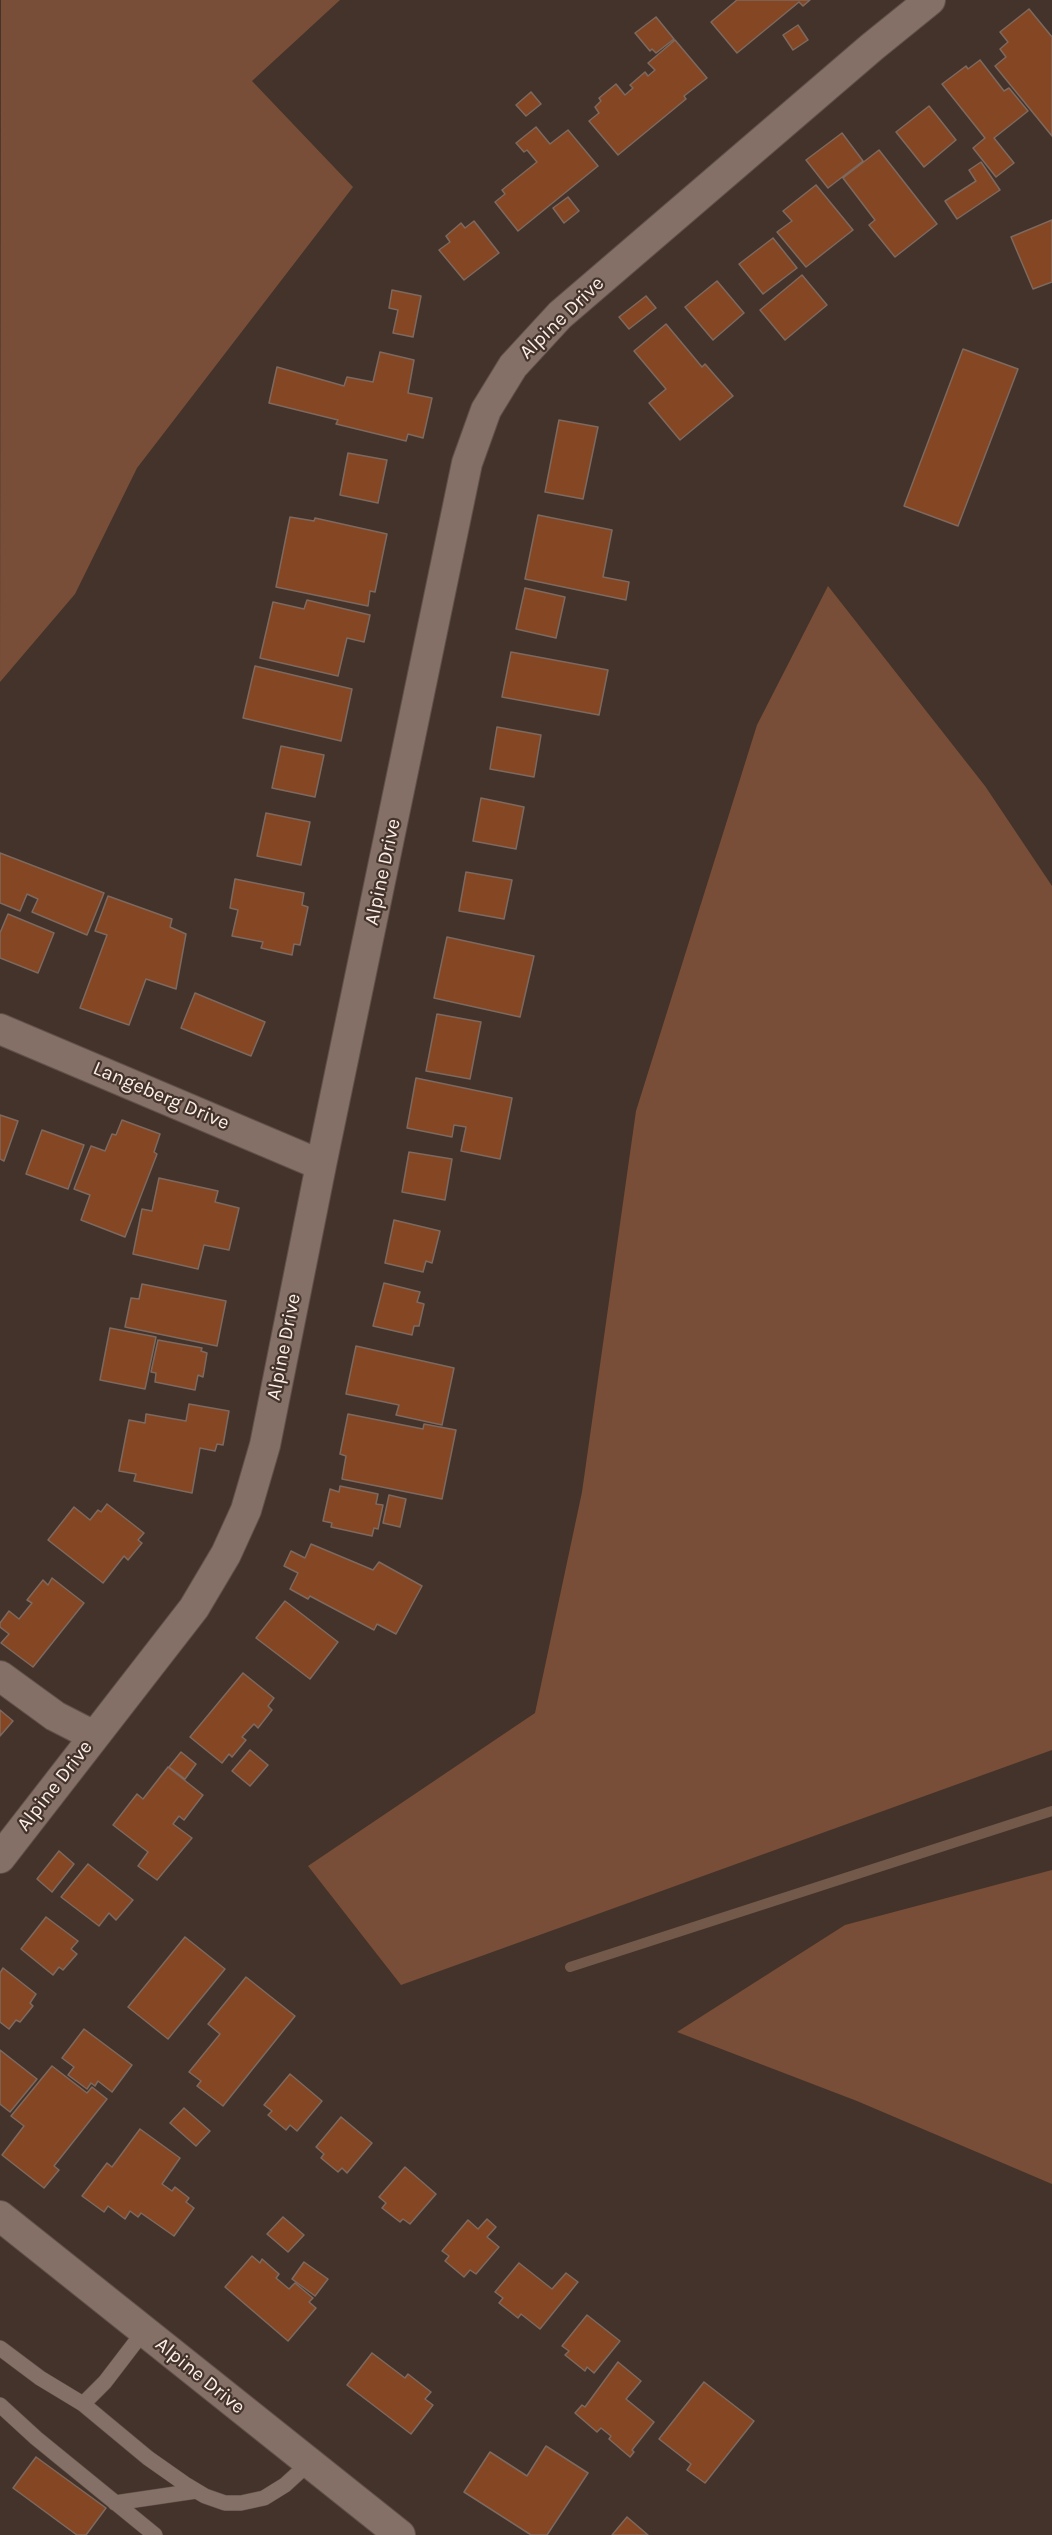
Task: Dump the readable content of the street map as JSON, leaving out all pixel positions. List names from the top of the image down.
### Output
{
  "streets": {
    "street": ["Alpine Drive", "Langeberg Drive"]
  },
  "crossings": [
    ["Alpine Drive", "Langeberg Drive"]
  ]
}
